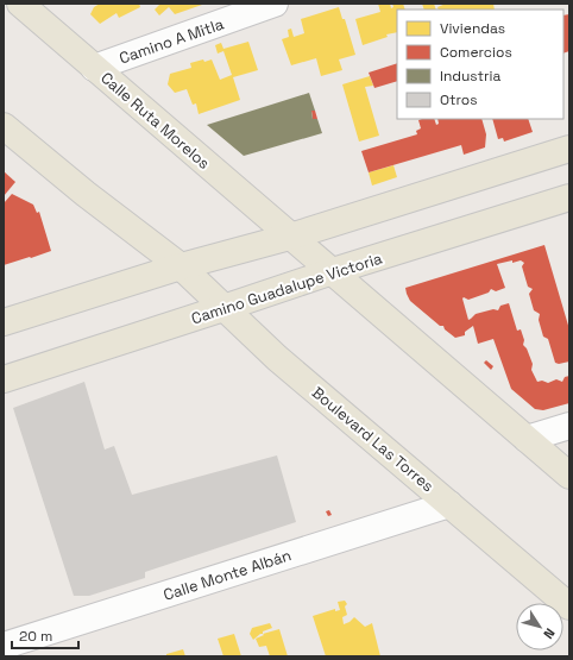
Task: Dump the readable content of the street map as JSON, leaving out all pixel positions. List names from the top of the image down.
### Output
{
  "streets": {
    "main road": ["Calle Ruta Morelos", "Camino Guadalupe Victoria", "Boulevard Las Torres"],
    "street": ["Camino A Mitla", "Calle Monte Albán"]
  },
  "crossings": [
    ["Camino A Mitla", "Calle Ruta Morelos"],
    ["Calle Ruta Morelos", "Camino Guadalupe Victoria"],
    ["Camino Guadalupe Victoria", "Boulevard Las Torres"],
    ["Boulevard Las Torres", "Calle Monte Albán"]
  ],
  "legend": [
    "Viviendas",
    "Comercios",
    "Industria",
    "Otros"
  ],
  "scale_bar": "20 m",
  "north": "bottom right"
}
